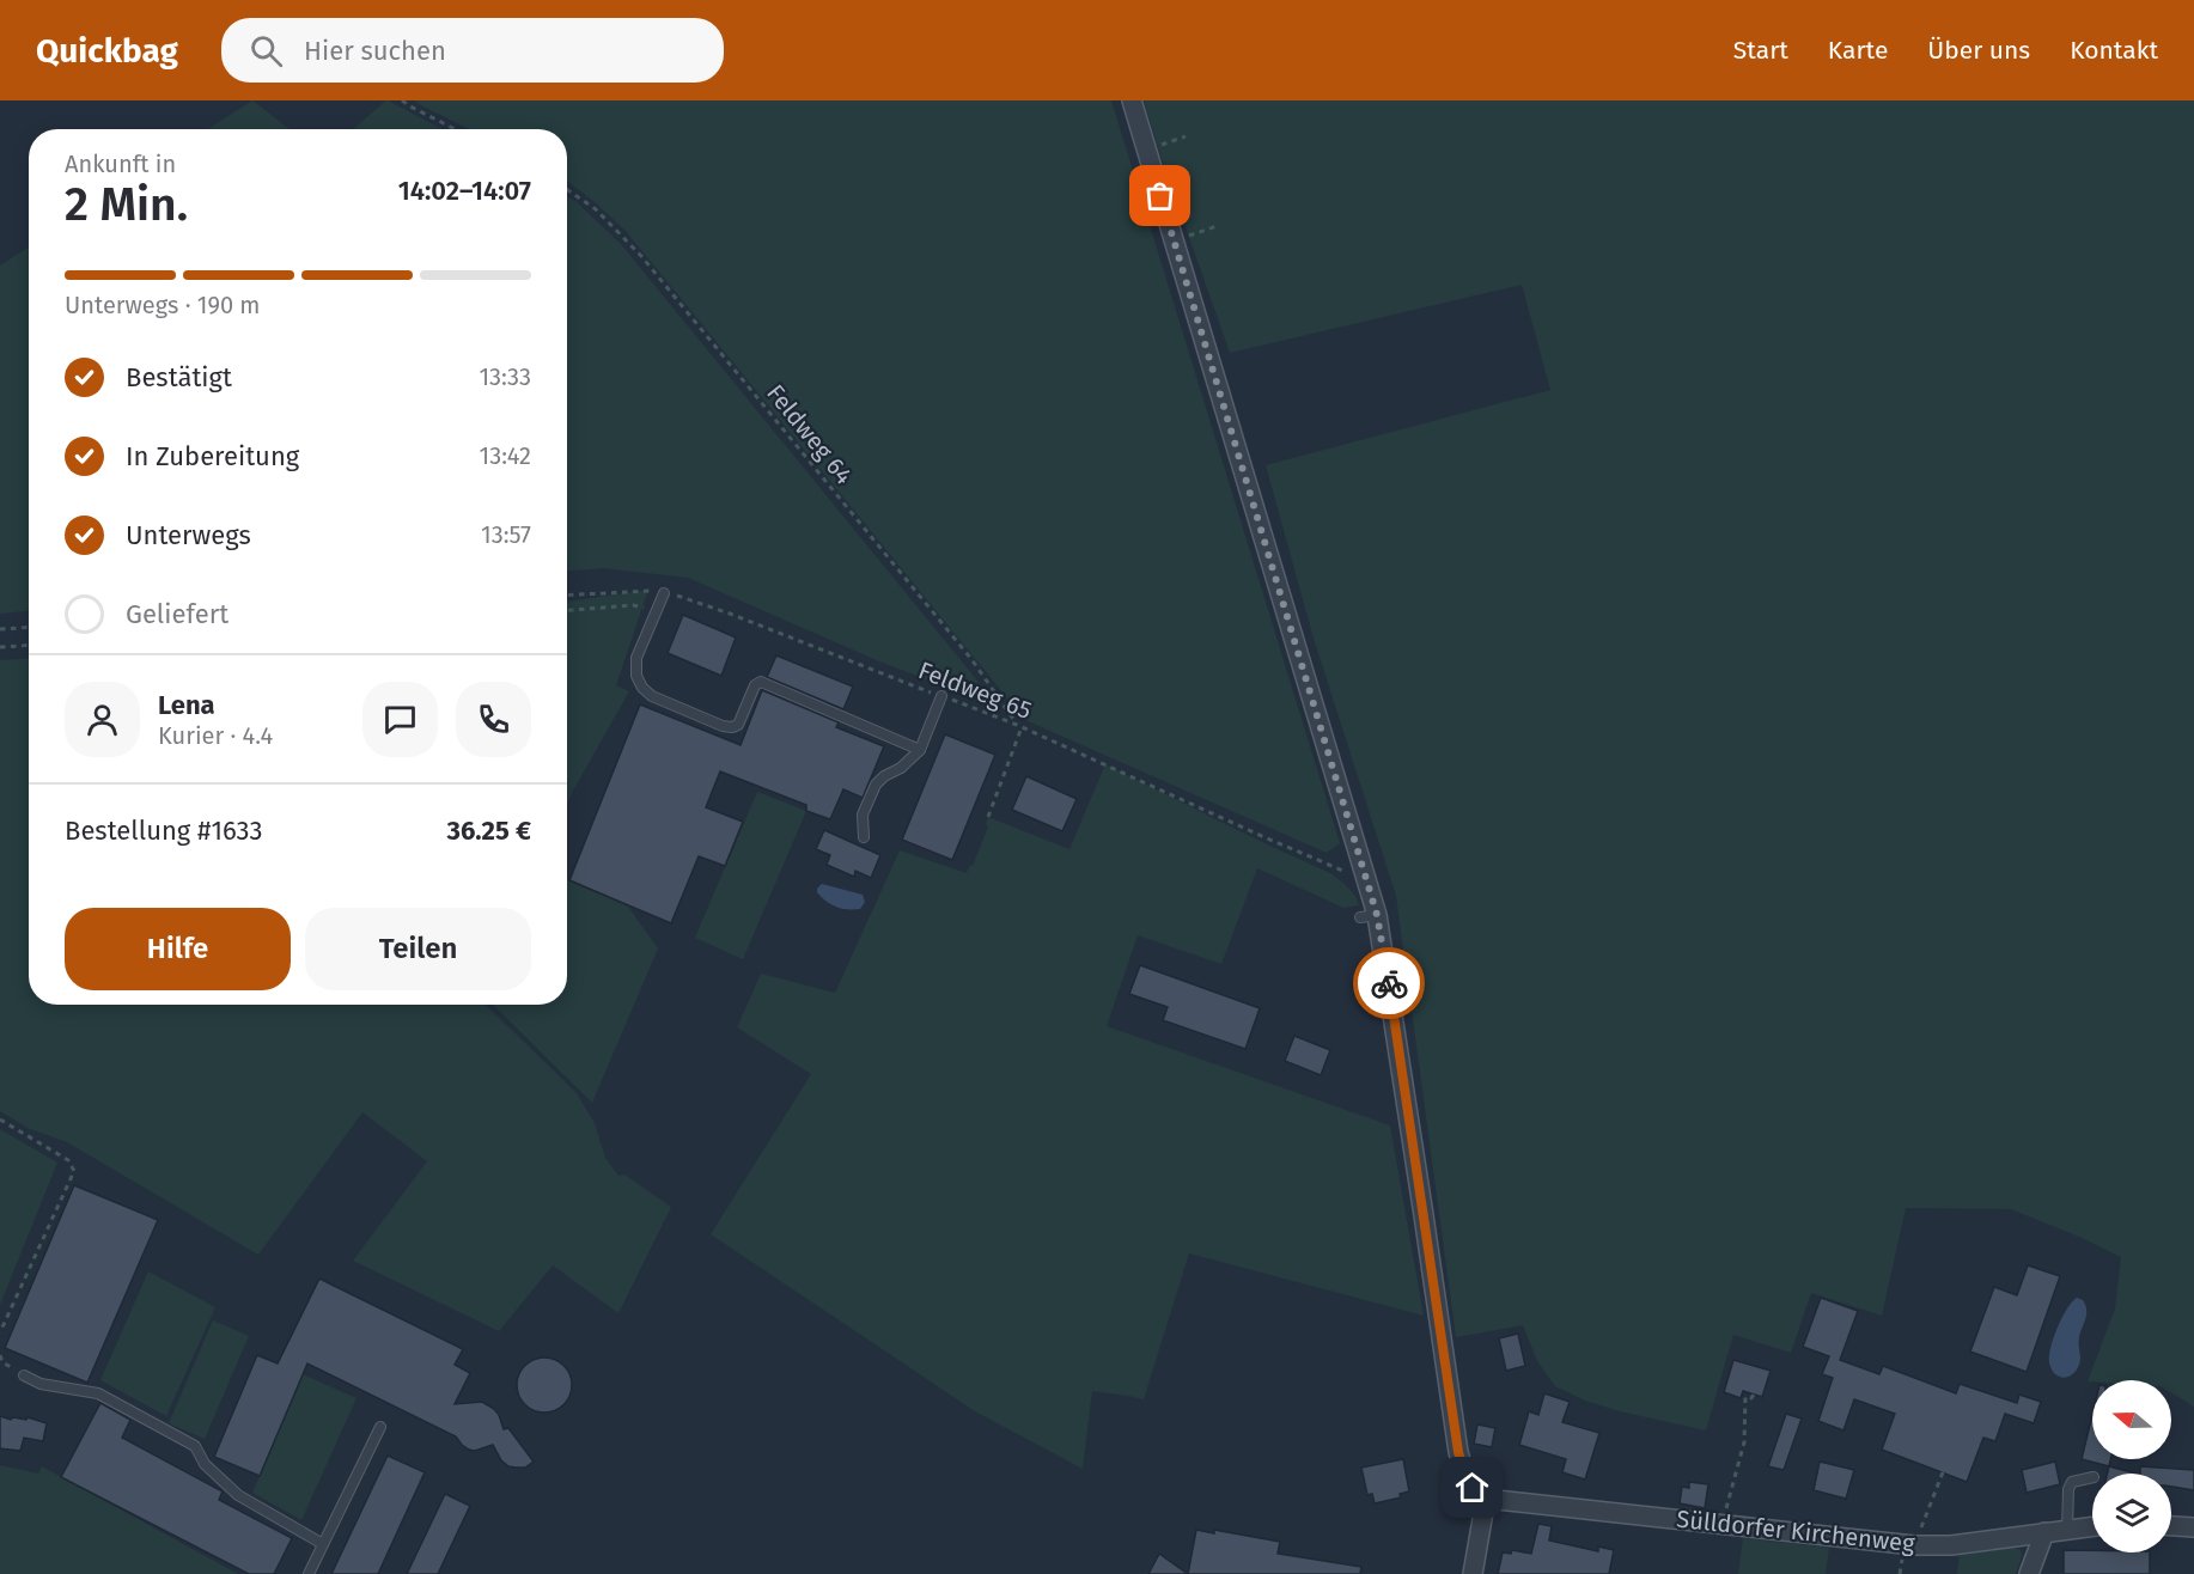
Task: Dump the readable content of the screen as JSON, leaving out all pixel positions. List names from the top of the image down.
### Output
{
  "streets": {
    "street": ["Sülldorfer Kirchenweg"],
    "path": ["Feldweg 64", "Feldweg 65"]
  },
  "crossings": [
    ["Feldweg 64", "Feldweg 65"]
  ],
  "north": "left",
  "page": {
    "header": "Quickbag",
    "search": "Hier suchen",
    "nav": [
      "Start",
      "Karte",
      "Über uns",
      "Kontakt"
    ],
    "heading": ["2 Min.", "Ankunft in", "14:02–14:07"],
    "panel": [
      "Lena",
      "Kurier · 4.4",
      "Bestellung #1633",
      "36.25 €"
    ],
    "bar": "Unterwegs · 190 m",
    "list": [
      ["Bestätigt", "13:33"],
      ["In Zubereitung", "13:42"],
      ["Unterwegs", "13:57"],
      "Geliefert"
    ],
    "buttons": ["Hilfe", "Teilen"]
  }
}
